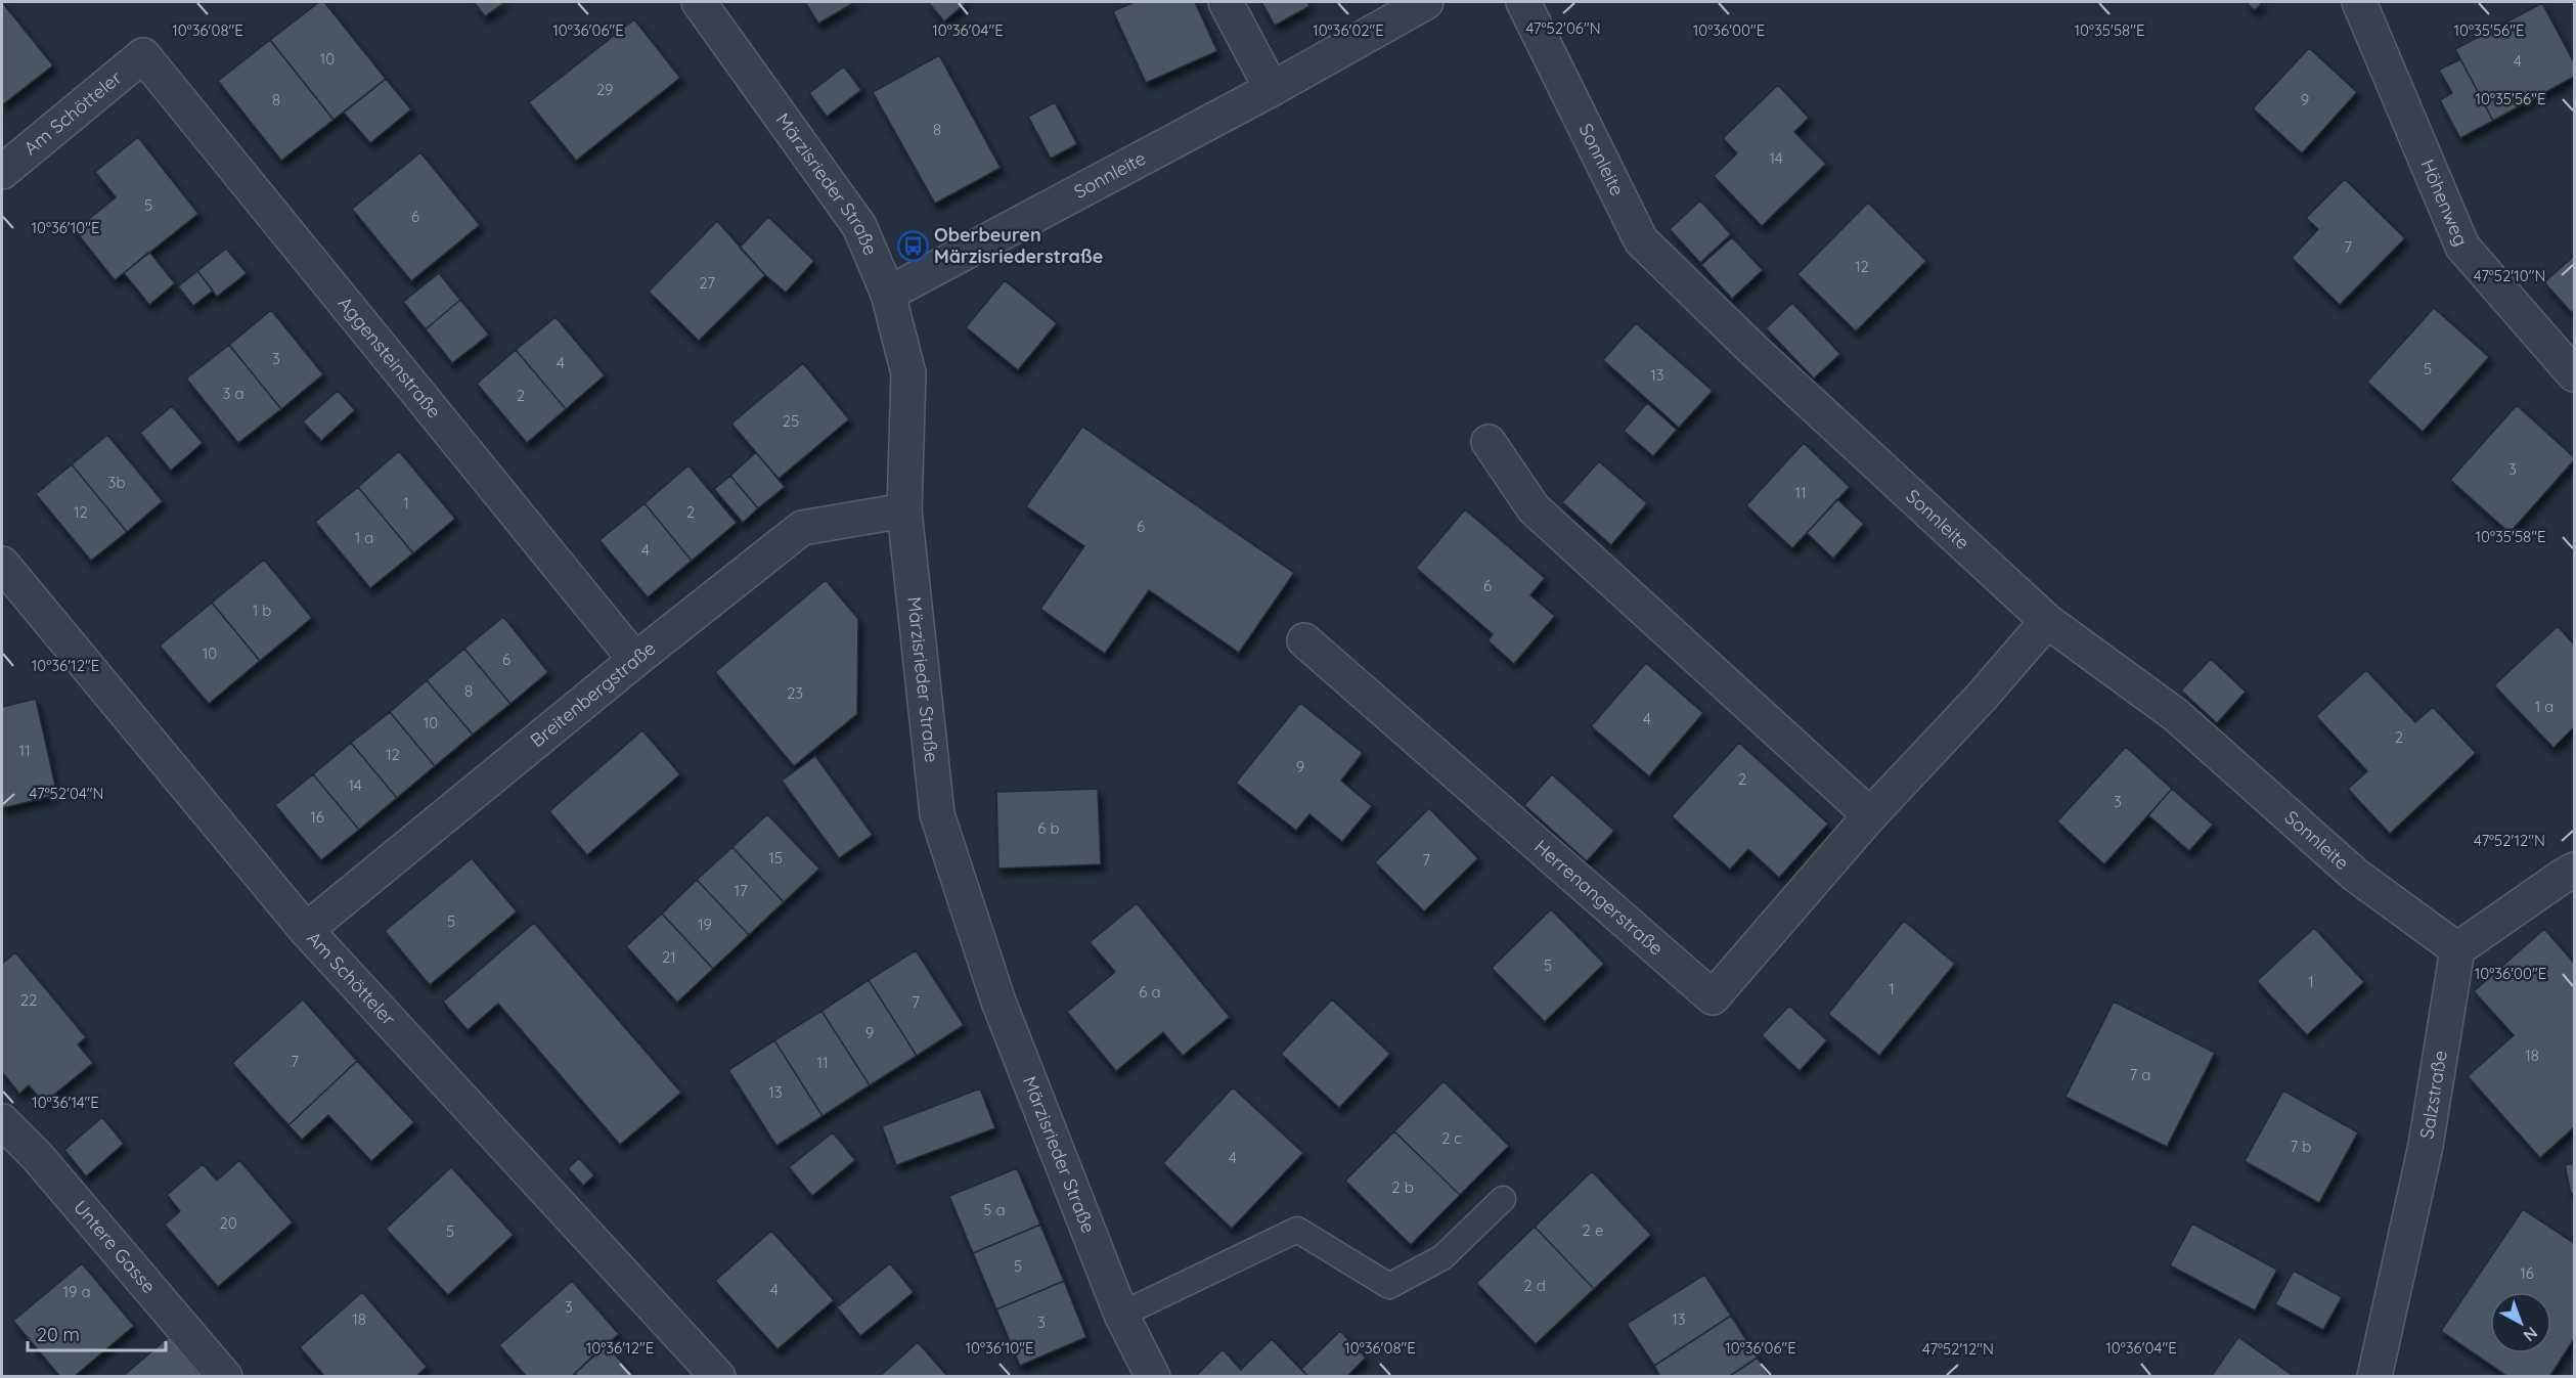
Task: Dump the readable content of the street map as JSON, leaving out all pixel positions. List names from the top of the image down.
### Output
{
  "streets": {
    "street": [
      "Am Schötteler",
      "Sonnleite",
      "Märzisrieder Straße",
      "Höhenweg",
      "Aggensteinstraße",
      "Breitenbergstraße",
      "Herrenangerstraße",
      "Salzstraße",
      "Untere Gasse"
    ]
  },
  "crossings": [
    ["Am Schötteler", "Aggensteinstraße"],
    ["Am Schötteler", "Breitenbergstraße"],
    ["Sonnleite", "Märzisrieder Straße"],
    ["Sonnleite", "Herrenangerstraße"],
    ["Sonnleite", "Salzstraße"],
    ["Märzisrieder Straße", "Breitenbergstraße"],
    ["Aggensteinstraße", "Breitenbergstraße"]
  ],
  "places": {
    "bus stop": ["Oberbeuren Märzisriederstraße"]
  },
  "house_numbers": [
    "10",
    "4",
    "29",
    "8",
    "9",
    "8",
    "14",
    "5",
    "6",
    "7",
    "12",
    "27",
    "3",
    "4",
    "5",
    "13",
    "3 a",
    "2",
    "25",
    "3",
    "3b",
    "11",
    "1",
    "12",
    "2",
    "6",
    "1 a",
    "4",
    "6",
    "1 b",
    "10",
    "6",
    "8",
    "23",
    "1 a",
    "4",
    "10",
    "2",
    "11",
    "12",
    "9",
    "2",
    "14",
    "3",
    "16",
    "6 b",
    "15",
    "7",
    "17",
    "5",
    "19",
    "21",
    "5",
    "1",
    "1",
    "6 a",
    "22",
    "7",
    "9",
    "18",
    "7",
    "11",
    "7 a",
    "13",
    "2 c",
    "7 b",
    "4",
    "2 b",
    "5 a",
    "20",
    "2 e",
    "5",
    "5",
    "16",
    "2 d",
    "4",
    "19 a",
    "3",
    "18",
    "13",
    "3"
  ],
  "scale_bar": "20 m",
  "north": "bottom right",
  "coordinates": [
    "47°52'06\"N",
    "10°36'08\"E",
    "10°36'06\"E",
    "10°36'04\"E",
    "10°36'02\"E",
    "10°36'00\"E",
    "10°35'58\"E",
    "10°35'56\"E",
    "10°36'10\"E",
    "47°52'10\"N",
    "10°36'12\"E",
    "47°52'04\"N",
    "47°52'12\"N",
    "10°36'14\"E"
  ]
}
